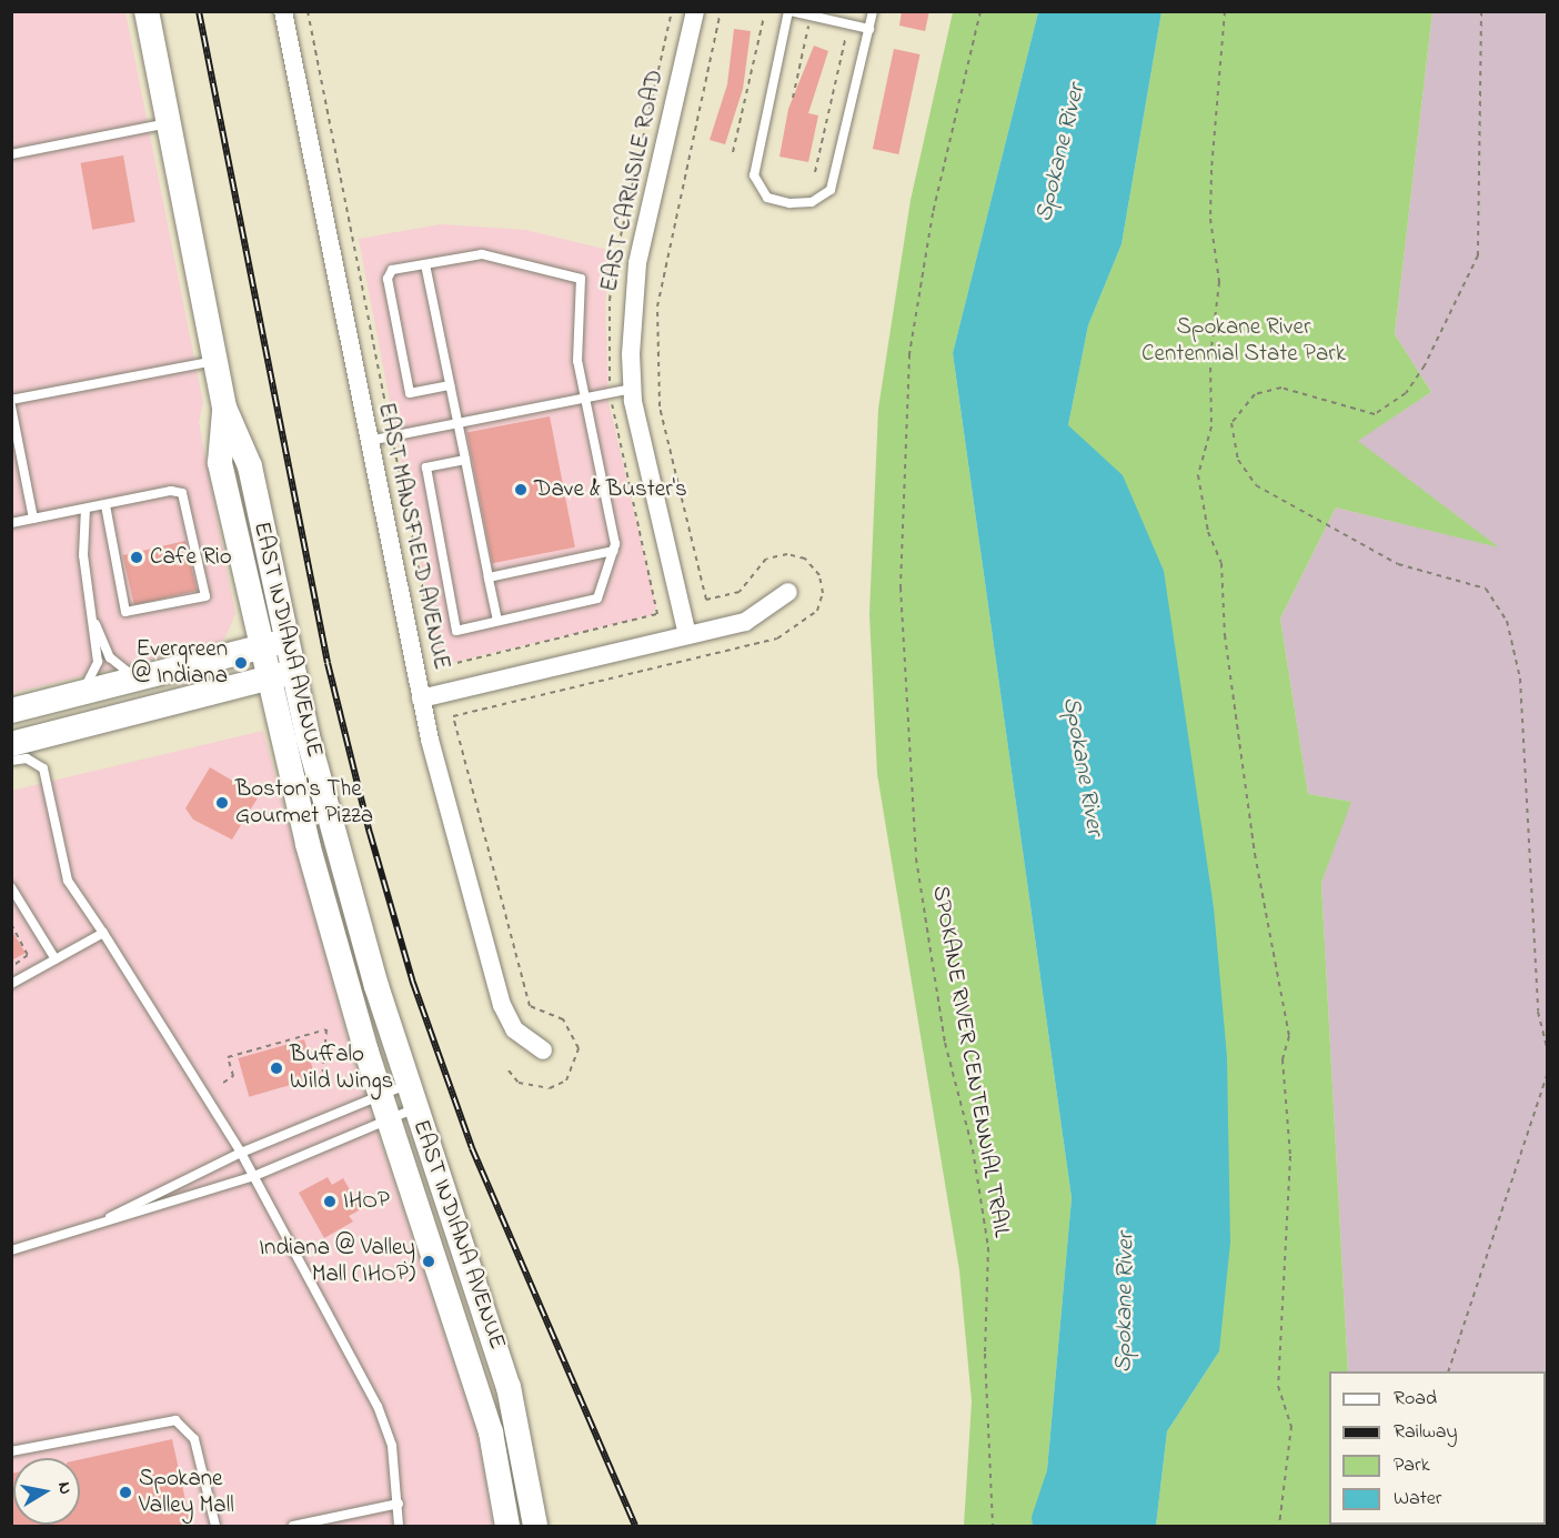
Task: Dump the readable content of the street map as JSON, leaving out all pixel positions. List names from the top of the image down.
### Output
{
  "streets": {
    "main road": ["EAST INDIANA AVENUE"],
    "street": ["EAST CARLISILE ROAD", "EAST MANSFIELD AVENUE"],
    "path": ["SPOKANE RIVER CENTENNIAL TRAIL"]
  },
  "water": ["Spokane River"],
  "parks": ["Spokane River Centennial State Park"],
  "places": [
    "Dave & Buster's",
    "Cafe Rio",
    "Evergreen @ Indiana",
    "Boston's The Gourmet Pizza",
    "Buffalo Wild Wings",
    "IHOP",
    "Indiana @ Valley Mall (IHOP)",
    "Spokane Valley Mall"
  ],
  "legend": [
    "Road",
    "Railway",
    "Park",
    "Water"
  ],
  "north": "right"
}
